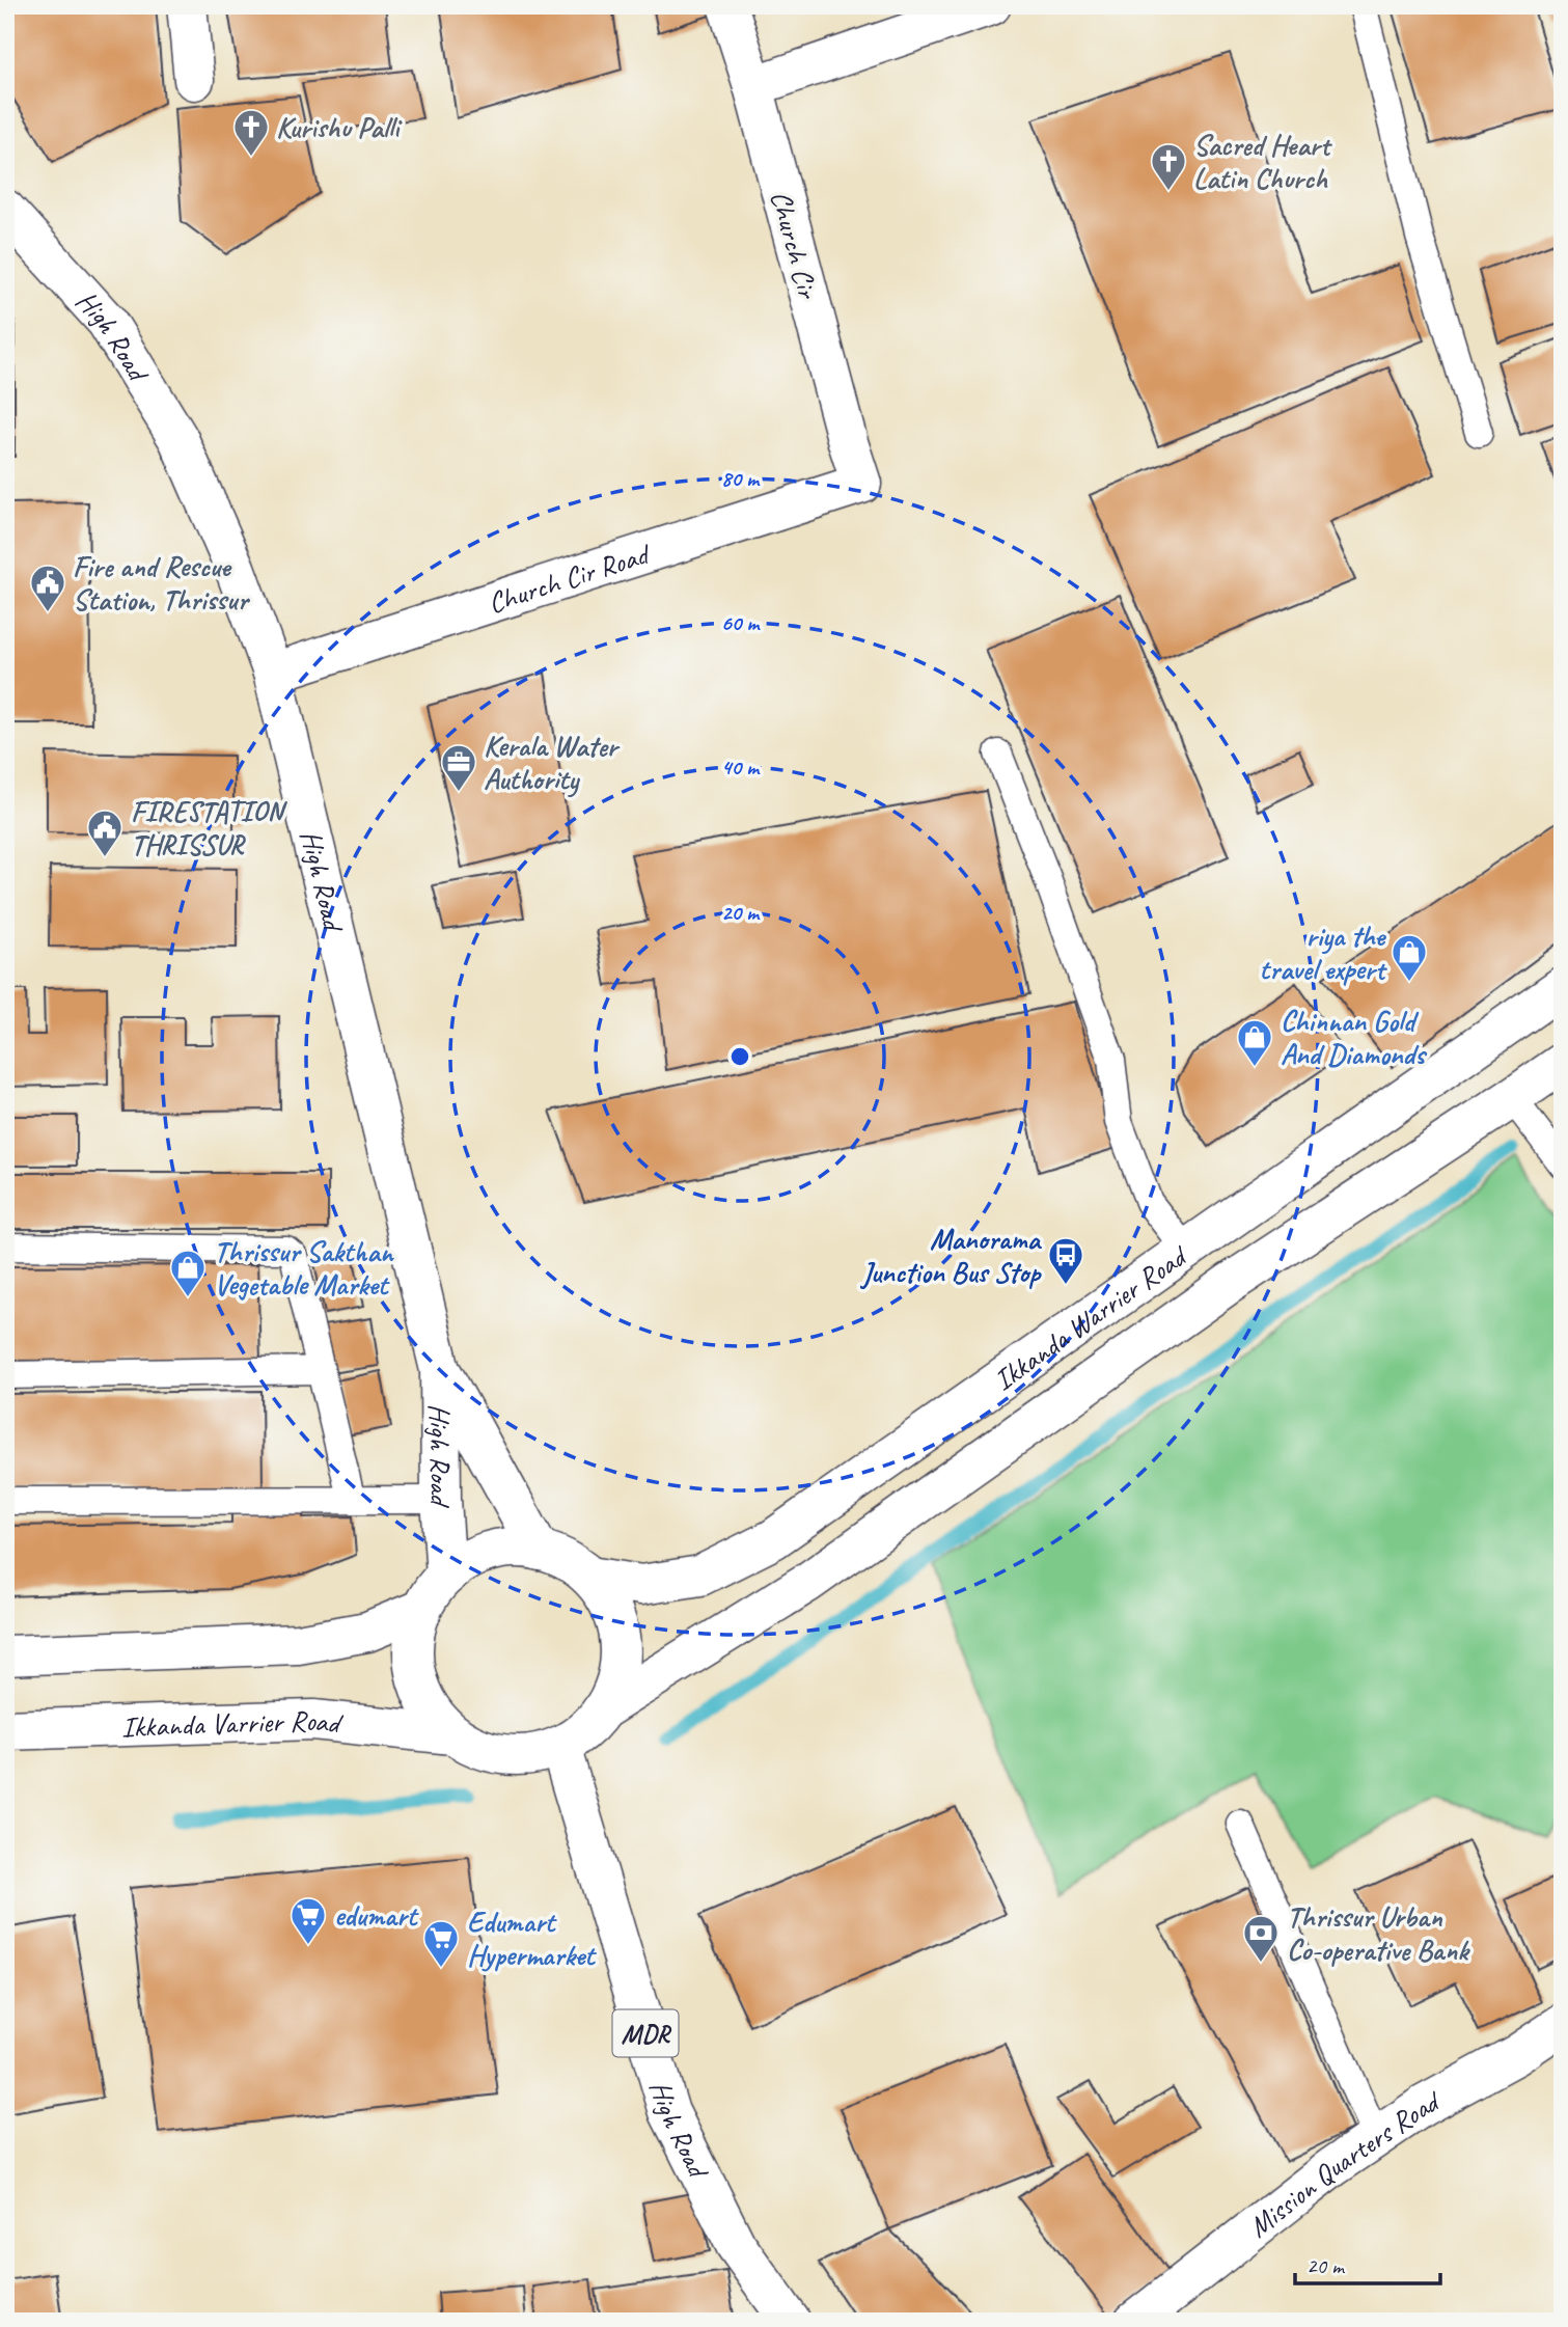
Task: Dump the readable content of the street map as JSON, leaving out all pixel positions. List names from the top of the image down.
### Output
{
  "streets": {
    "main road": [
      "Church Cir",
      "High Road",
      "Church Cir Road",
      "Ikkanda Warrier Road",
      "Ikkanda Varrier Road",
      "MDR",
      "Mission Quarters Road"
    ]
  },
  "crossings": [
    ["Church Cir", "Church Cir Road"],
    ["High Road", "Church Cir Road"],
    ["High Road", "Ikkanda Warrier Road"],
    ["High Road", "Ikkanda Varrier Road"],
    ["Ikkanda Warrier Road", "Ikkanda Varrier Road"]
  ],
  "places": {
    "church": ["Kurishu Palli", "Sacred Heart Latin Church"],
    "public building": ["Fire and Rescue Station, Thrissur", "FIRESTATION THRISSUR"],
    "office": ["Kerala Water Authority"],
    "shop": ["riya the travel expert", "Chinnan Gold And Diamonds", "Thrissur Sakthan Vegetable Market"],
    "bus stop": ["Manorama Junction Bus Stop"],
    "supermarket": ["edumart", "Edumart Hypermarket"],
    "bank": ["Thrissur Urban Co-operative Bank"]
  },
  "scale_bar": "20 m",
  "rings": [
    "80 m",
    "60 m",
    "40 m",
    "20 m"
  ]
}
